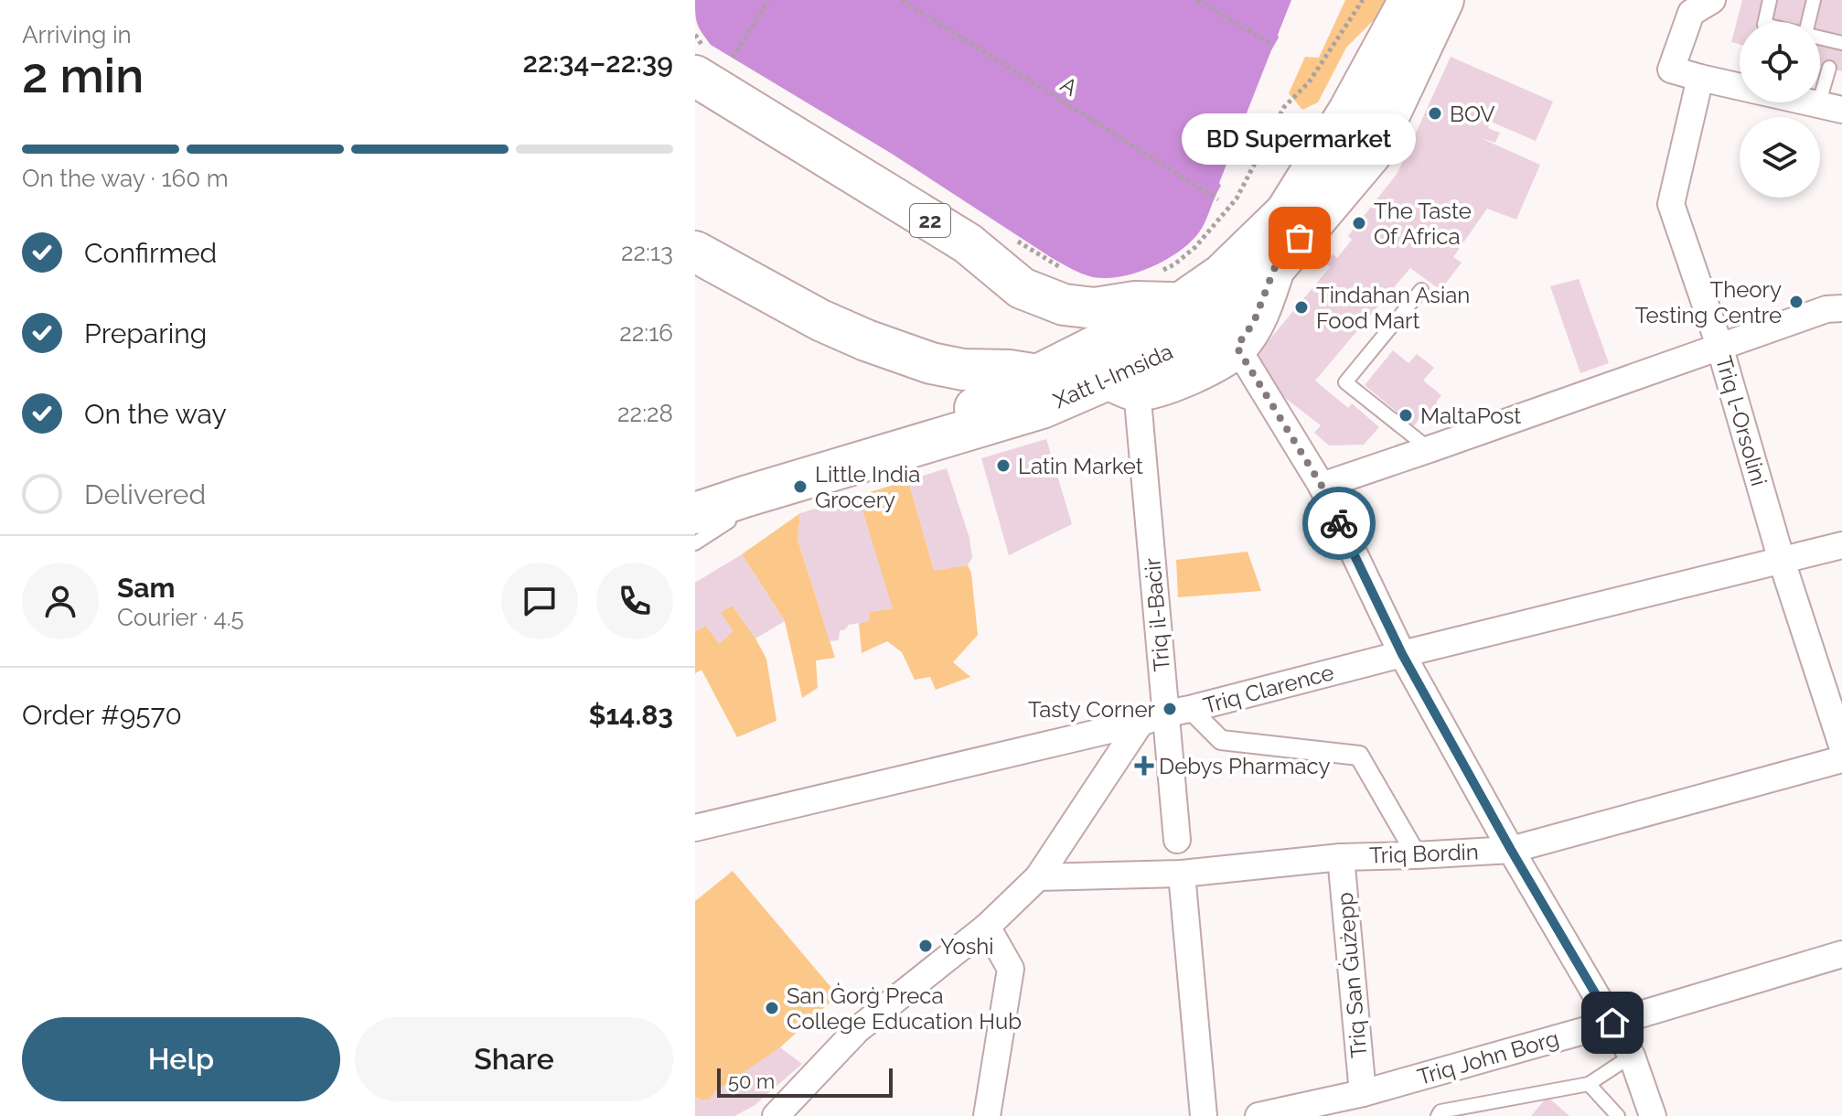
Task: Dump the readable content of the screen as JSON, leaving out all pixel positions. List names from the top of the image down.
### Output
{
  "streets": {
    "main road": ["22", "Xatt l-Imsida"],
    "street": [
      "Triq l-Orsolini",
      "Triq il-Baċir",
      "Triq Clarence",
      "Triq Bordin",
      "Triq San Ġużepp",
      "Triq John Borg"
    ],
    "path": ["A"]
  },
  "crossings": [
    ["22", "Xatt l-Imsida"],
    ["Xatt l-Imsida", "Triq il-Baċir"],
    ["Triq l-Orsolini", "Triq Clarence"],
    ["Triq il-Baċir", "Triq Clarence"],
    ["Triq Bordin", "Triq San Ġużepp"],
    ["Triq San Ġużepp", "Triq John Borg"]
  ],
  "places": {
    "other": [
      "BOV",
      "The Taste Of Africa",
      "BD Supermarket",
      "Theory Testing Centre",
      "Tindahan Asian Food Mart",
      "MaltaPost",
      "Latin Market",
      "Little India Grocery",
      "Tasty Corner",
      "Yoshi",
      "San Ġorġ Preca College Education Hub"
    ],
    "health": ["Debys Pharmacy"]
  },
  "scale_bar": "50 m",
  "page": {
    "heading": ["2 min", "Arriving in", "22:34–22:39"],
    "panel": [
      "Sam",
      "Courier · 4.5",
      "Order #9570",
      "$14.83"
    ],
    "bubble": "BD Supermarket",
    "bar": "On the way · 160 m",
    "list": [
      ["Confirmed", "22:13"],
      ["Preparing", "22:16"],
      ["On the way", "22:28"],
      "Delivered"
    ],
    "buttons": ["Help", "Share"],
    "scale": "50 m"
  }
}
